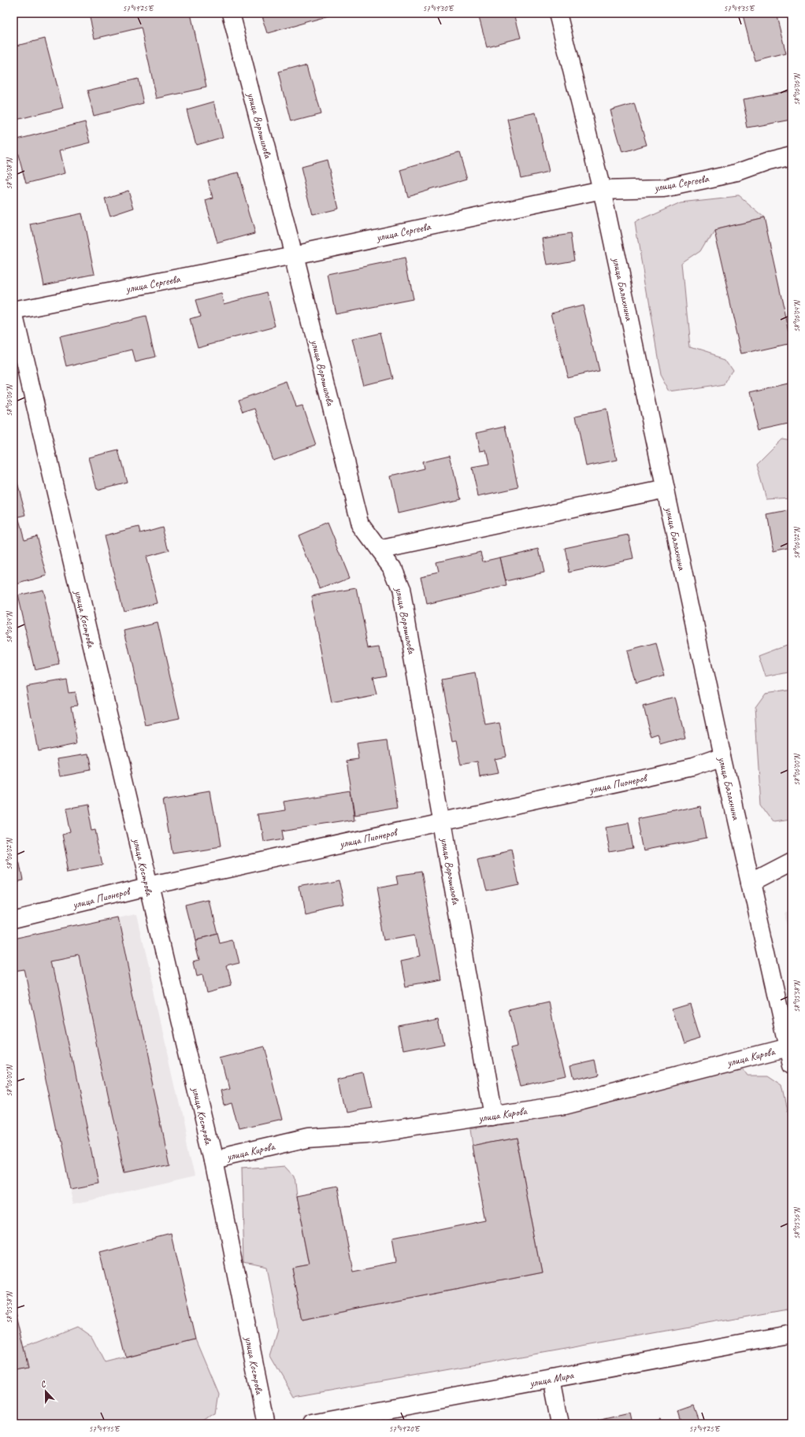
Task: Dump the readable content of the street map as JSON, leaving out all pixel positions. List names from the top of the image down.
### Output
{
  "streets": {
    "street": [
      "улица Ворошилова",
      "улица Сергеева",
      "улица Балахнина",
      "улица Кострова",
      "улица Пионеров",
      "улица Кирова",
      "улица Мира"
    ]
  },
  "crossings": [
    ["улица Ворошилова", "улица Сергеева"],
    ["улица Ворошилова", "улица Пионеров"],
    ["улица Ворошилова", "улица Кирова"],
    ["улица Сергеева", "улица Балахнина"],
    ["улица Сергеева", "улица Кострова"],
    ["улица Балахнина", "улица Пионеров"],
    ["улица Балахнина", "улица Кирова"],
    ["улица Кострова", "улица Пионеров"],
    ["улица Кострова", "улица Кирова"]
  ],
  "north": "top",
  "coordinates": [
    "57°49'25\"E",
    "57°49'30\"E",
    "57°49'35\"E",
    "58°06'06\"N",
    "58°06'08\"N",
    "58°06'04\"N",
    "58°06'02\"N",
    "58°06'00\"N",
    "58°05'58\"N",
    "58°05'56\"N",
    "57°49'15\"E",
    "57°49'20\"E"
  ]
}
